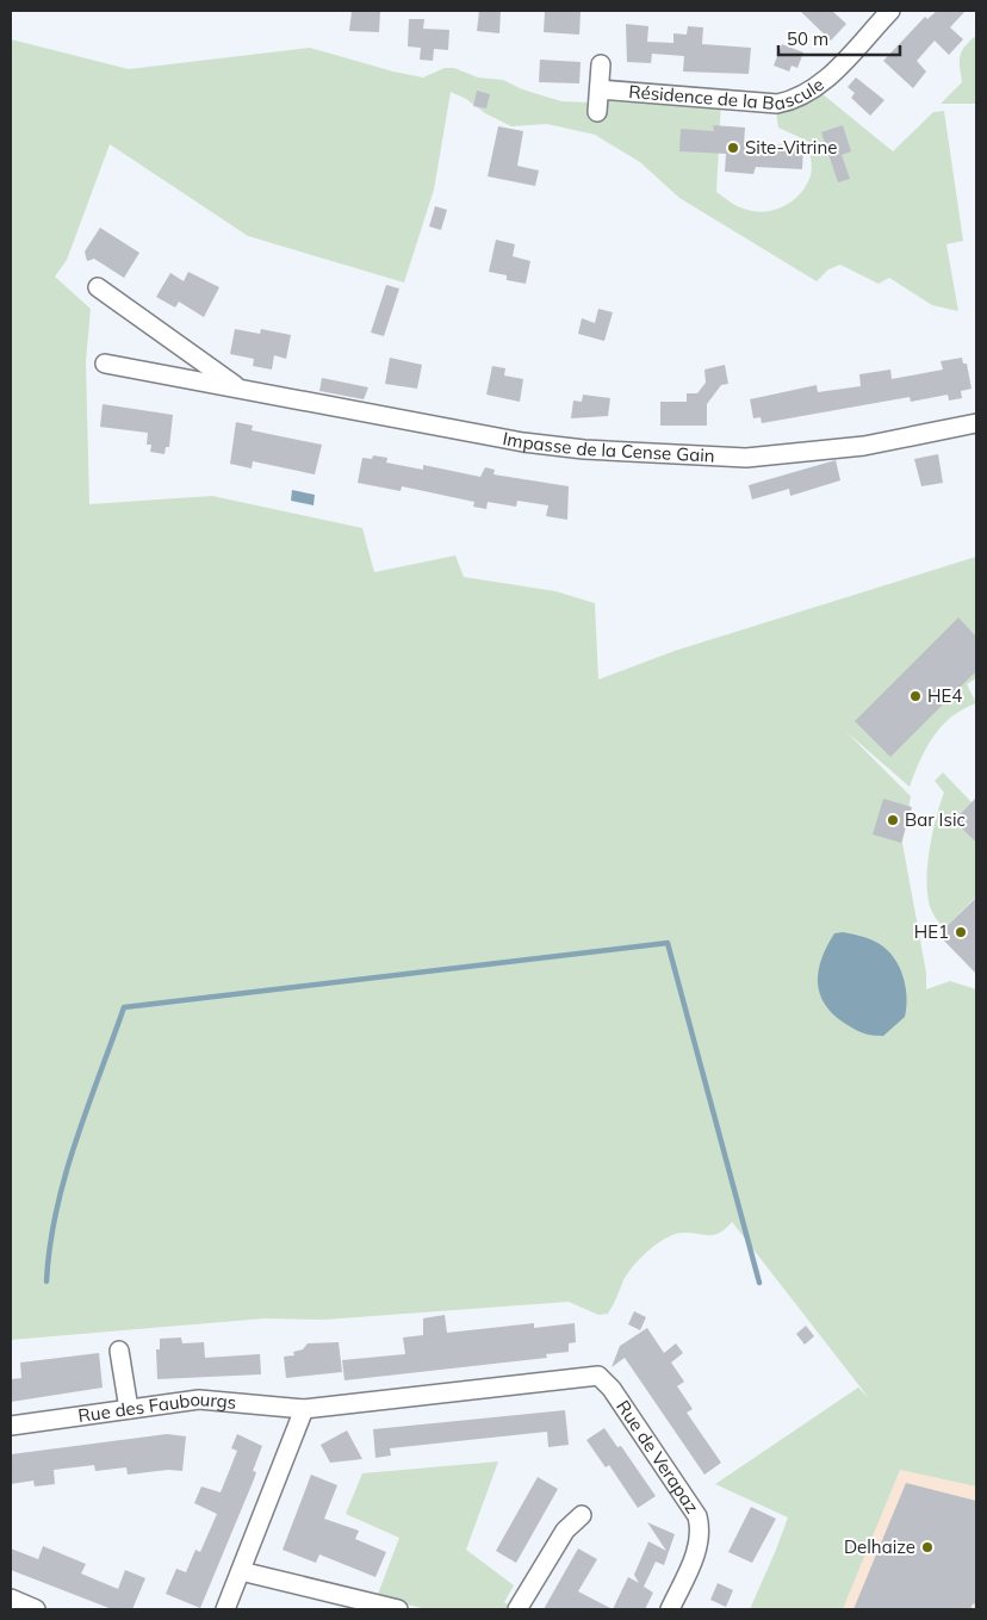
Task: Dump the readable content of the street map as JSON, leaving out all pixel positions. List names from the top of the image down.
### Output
{
  "streets": {
    "street": [
      "Résidence de la Bascule",
      "Impasse de la Cense Gain",
      "Rue des Faubourgs",
      "Rue de Verapaz"
    ]
  },
  "crossings": [
    ["Rue des Faubourgs", "Rue de Verapaz"]
  ],
  "places": [
    "Site-Vitrine",
    "HE4",
    "Bar Isic",
    "HE1",
    "Delhaize"
  ],
  "scale_bar": "50 m"
}
